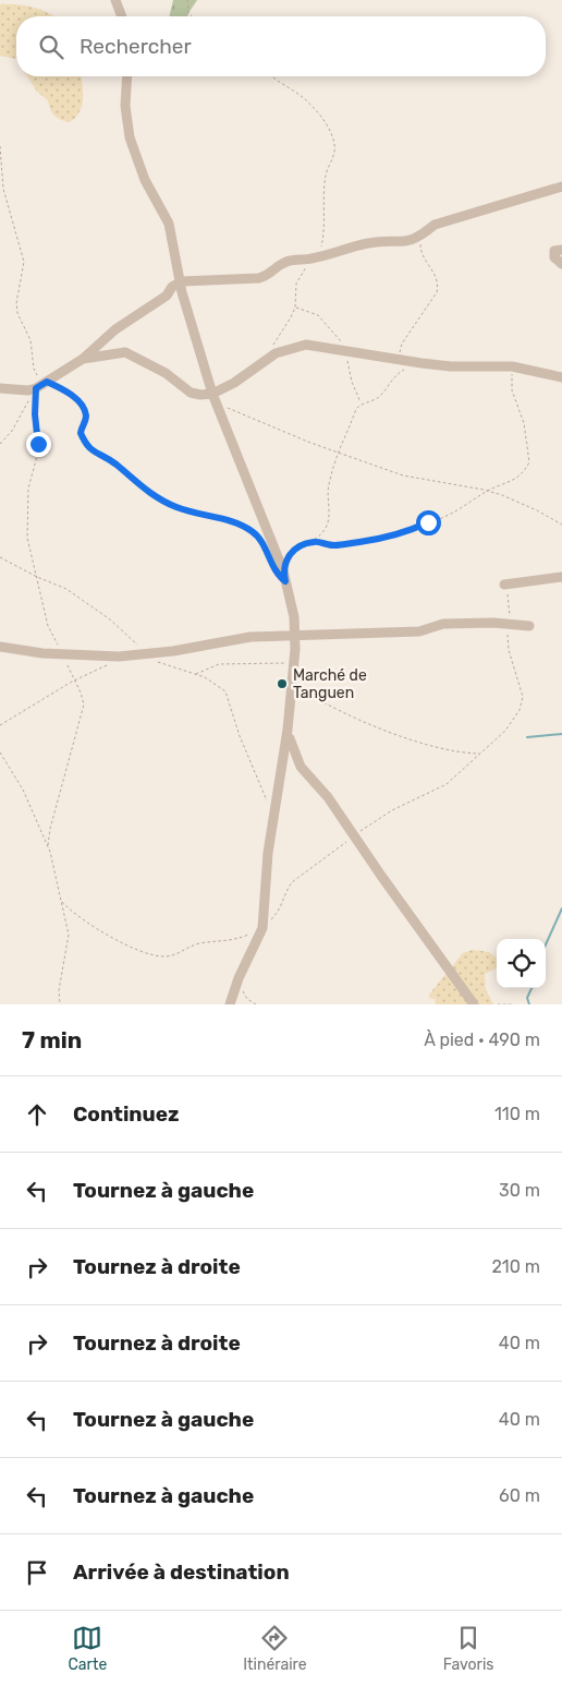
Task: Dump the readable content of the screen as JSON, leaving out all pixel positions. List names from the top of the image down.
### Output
{
  "places": ["Marché de Tanguen"],
  "page": {
    "search": "Rechercher",
    "heading": ["7 min", "À pied · 490 m"],
    "list": [
      ["Continuez", "110 m"],
      ["Tournez à gauche", "30 m"],
      ["Tournez à droite", "210 m"],
      ["Tournez à droite", "40 m"],
      ["Tournez à gauche", "40 m"],
      ["Tournez à gauche", "60 m"],
      "Arrivée à destination"
    ],
    "nav": ["Carte", "Itinéraire", "Favoris"]
  }
}
